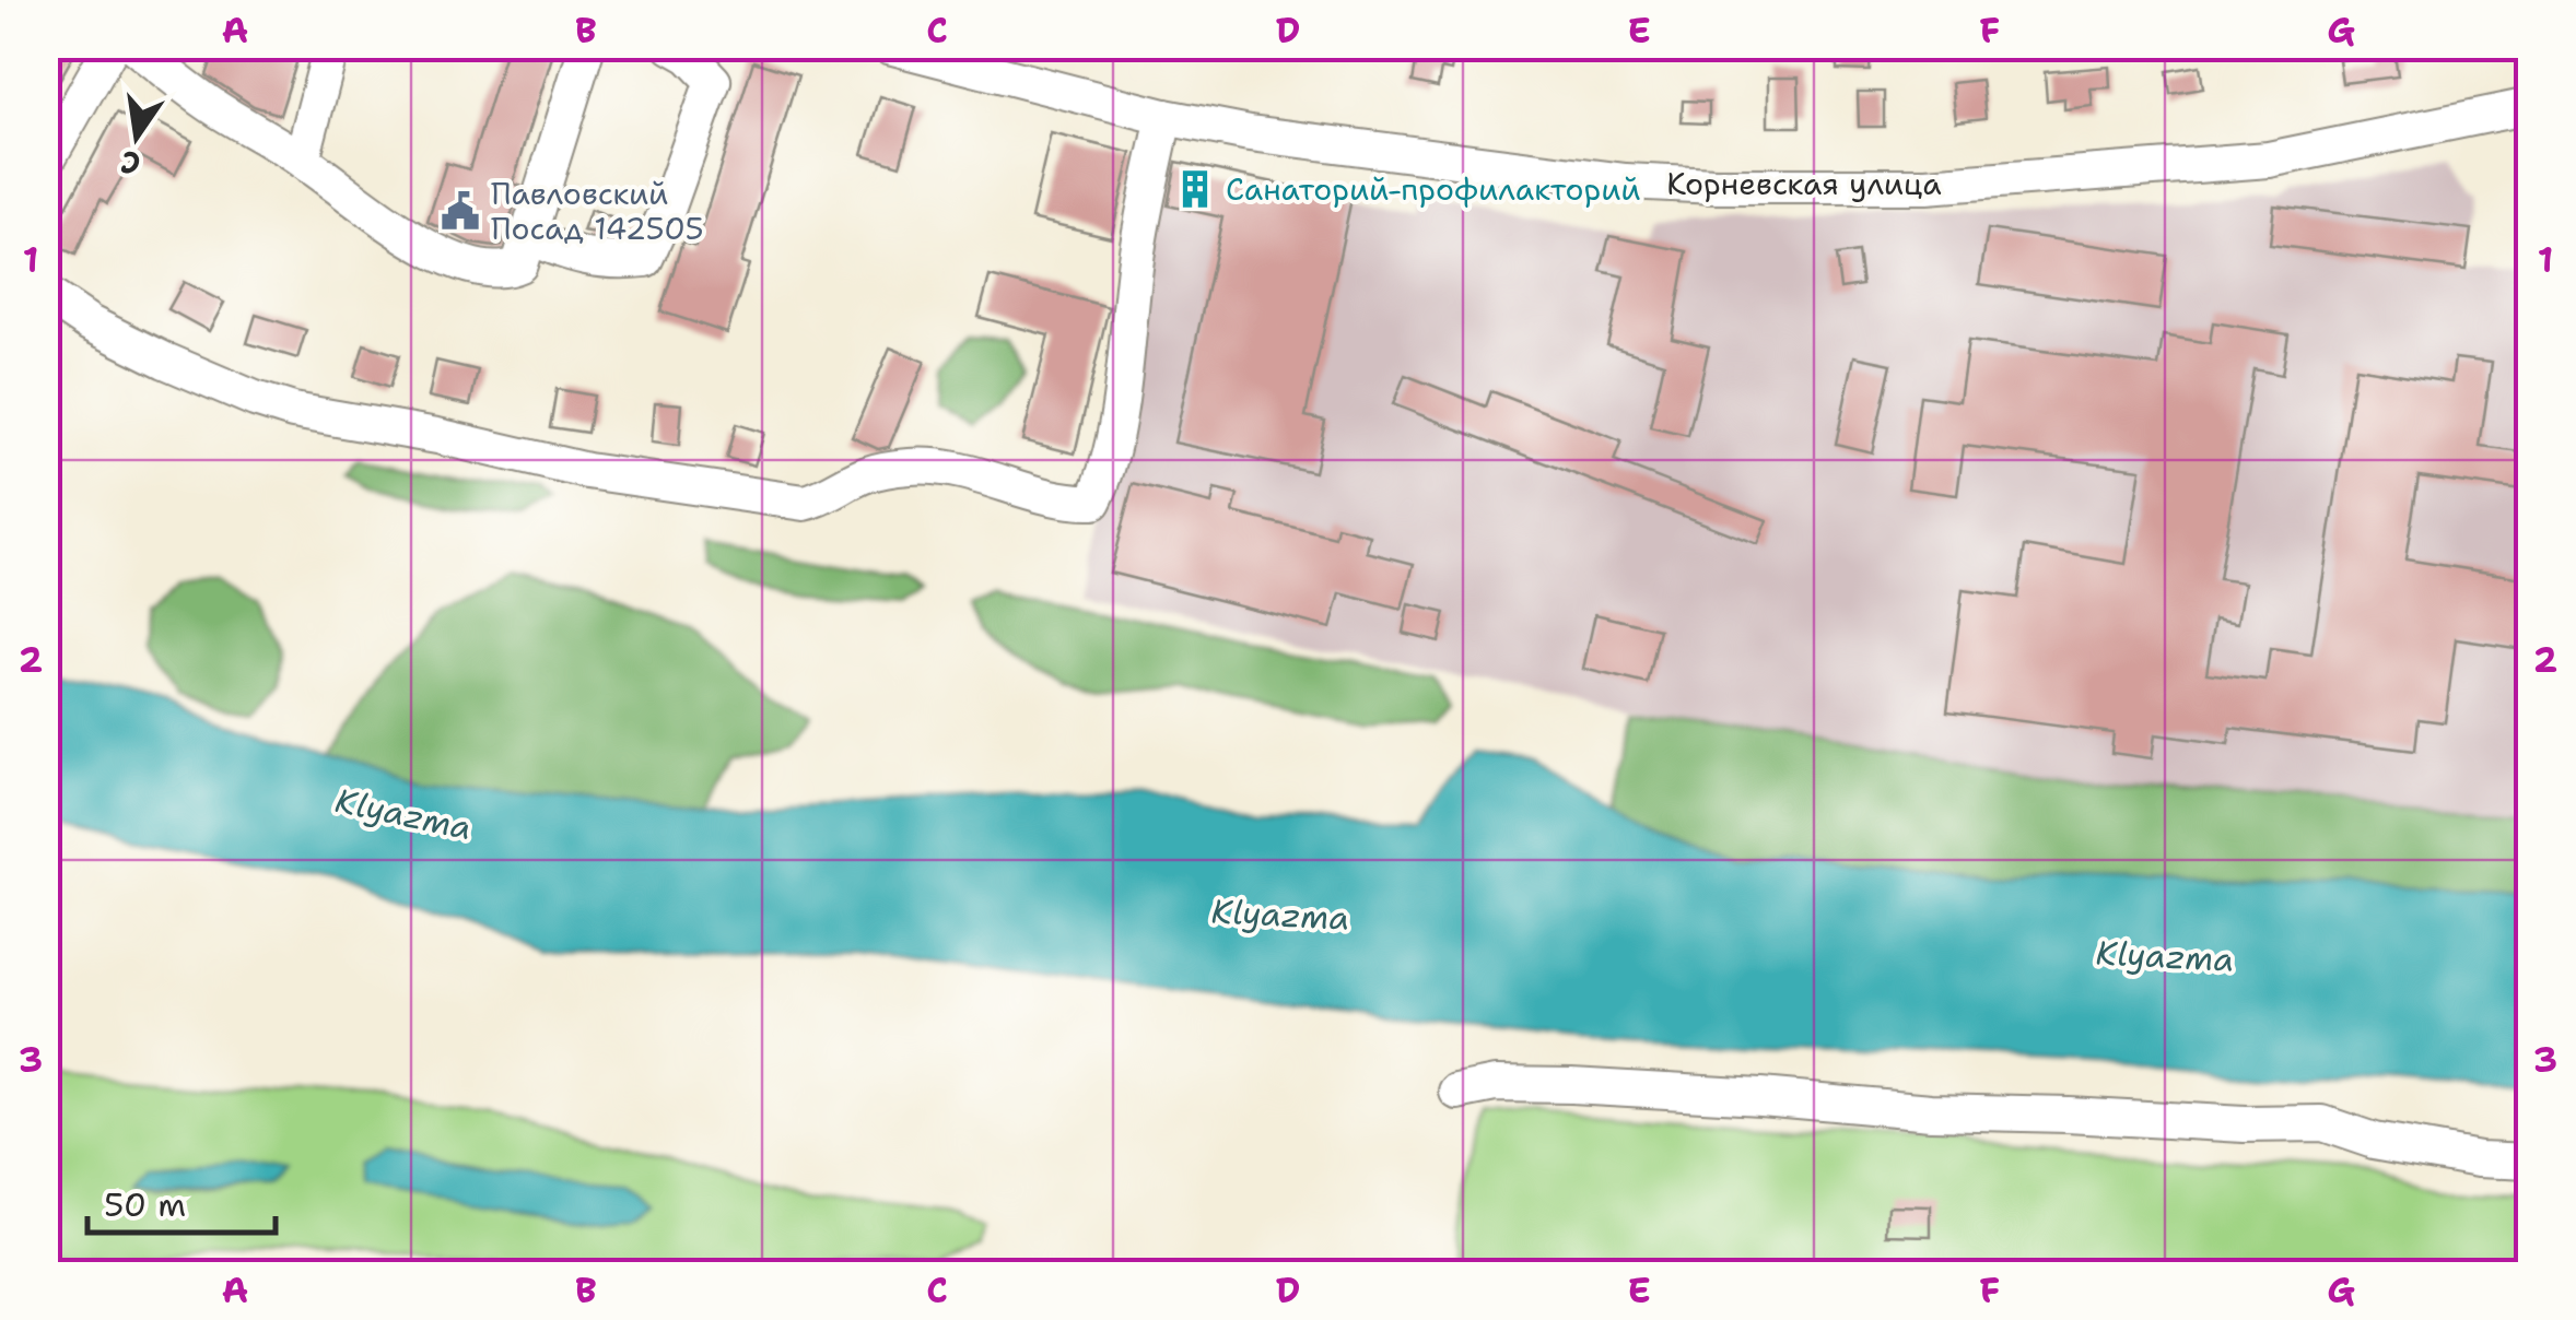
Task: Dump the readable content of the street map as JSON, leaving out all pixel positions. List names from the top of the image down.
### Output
{
  "streets": {
    "street": ["Корневская улица"]
  },
  "water": ["Klyazma"],
  "places": {
    "building": ["Санаторий-профилакторий"],
    "public building": ["Павловский Посад 142505"]
  },
  "scale_bar": "50 m",
  "north": "bottom",
  "grid": {
    "columns": [
      "A",
      "B",
      "C",
      "D",
      "E",
      "F",
      "G"
    ],
    "rows": ["1", "2", "3"]
  }
}
